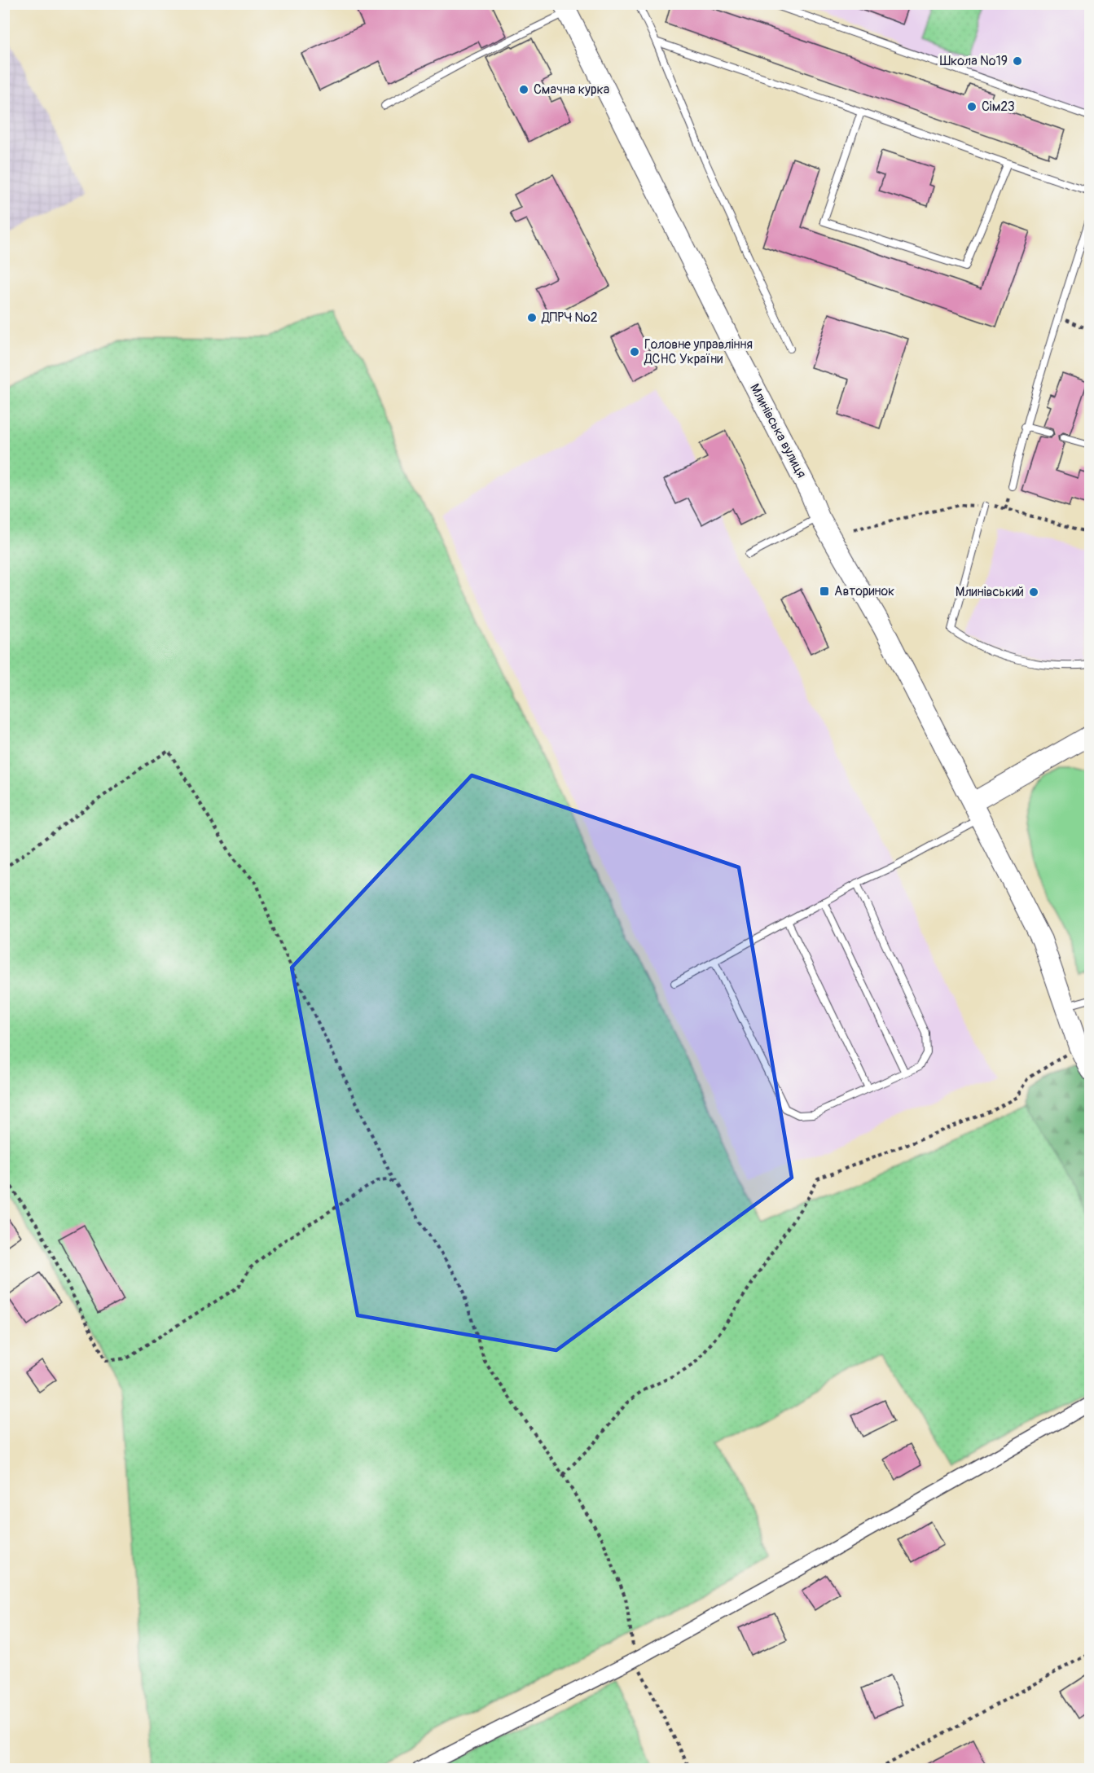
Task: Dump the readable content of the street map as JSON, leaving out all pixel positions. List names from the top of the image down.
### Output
{
  "streets": {
    "main road": ["Млинівська вулиця"]
  },
  "places": {
    "other": [
      "Школа №19",
      "Смачна курка",
      "Сім23",
      "ДПРЧ №2",
      "Головне управління ДСНС України",
      "Млинівський"
    ],
    "transit": ["Авторинок"]
  }
}
